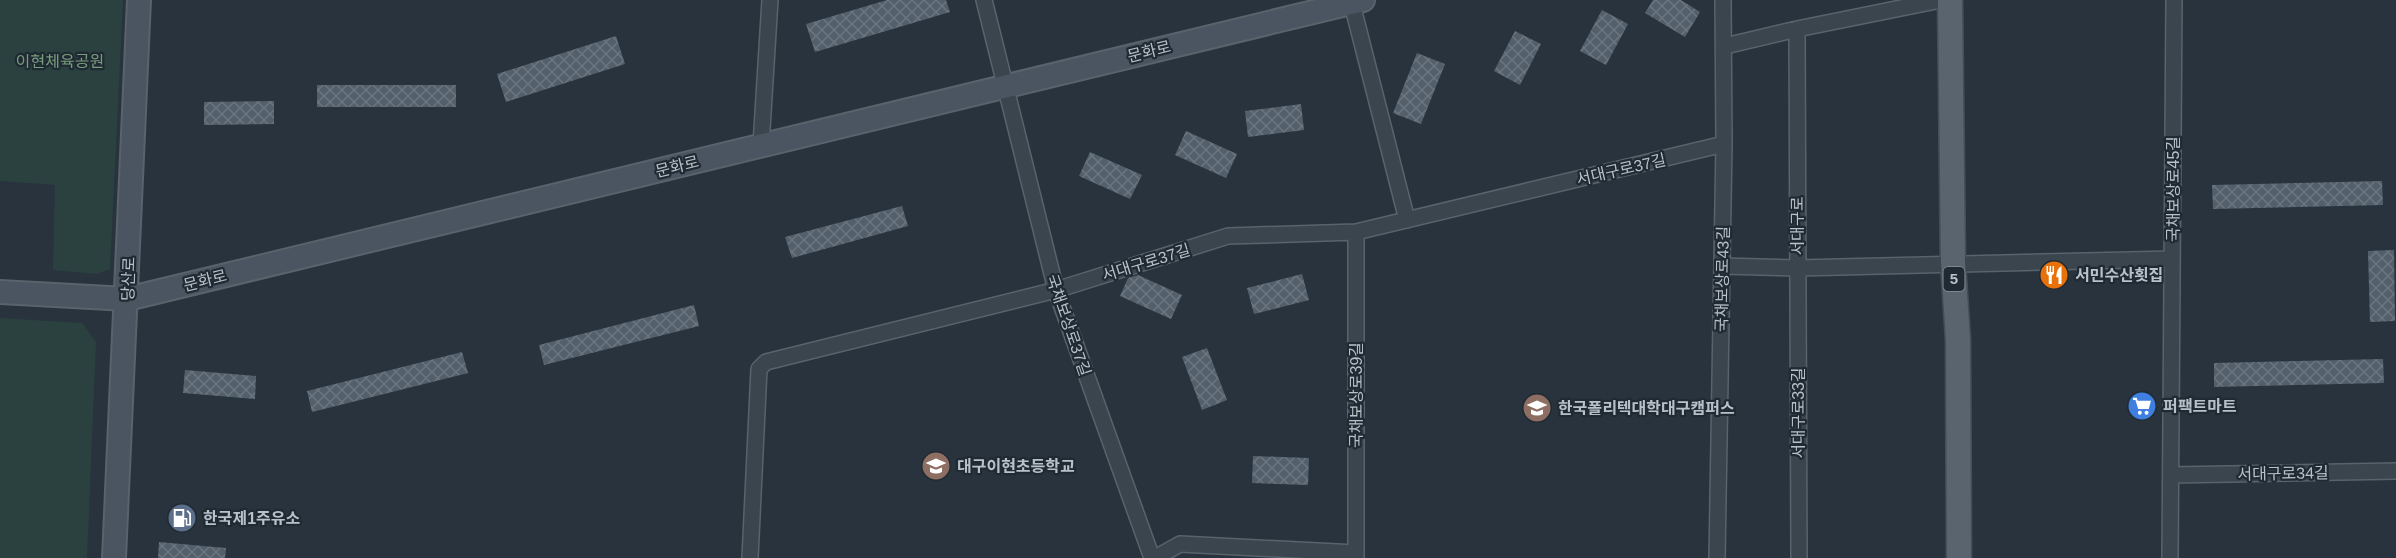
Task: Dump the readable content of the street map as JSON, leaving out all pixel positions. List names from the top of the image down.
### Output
{
  "streets": {
    "main road": ["문화로", "당산로", "5"],
    "street": [
      "서대구로37길",
      "국채보상로45길",
      "서대구로",
      "국채보상로43길",
      "국채보상로37길",
      "국채보상로39길",
      "서대구로33길",
      "서대구로34길"
    ]
  },
  "crossings": [
    ["문화로", "서대구로37길"],
    ["문화로", "당산로"],
    ["문화로", "국채보상로37길"],
    ["서대구로37길", "국채보상로43길"],
    ["서대구로37길", "국채보상로37길"],
    ["서대구로37길", "국채보상로39길"],
    ["국채보상로45길", "서대구로"],
    ["국채보상로45길", "서대구로34길"],
    ["서대구로", "5"],
    ["서대구로", "서대구로33길"],
    ["국채보상로37길", "국채보상로39길"]
  ],
  "parks": ["이현체육공원"],
  "places": {
    "restaurant": ["서민수산횟집"],
    "supermarket": ["퍼팩트마트"],
    "school or university": ["한국폴리텍대학대구캠퍼스", "대구이현초등학교"],
    "fuel station": ["한국제1주유소"]
  }
}
